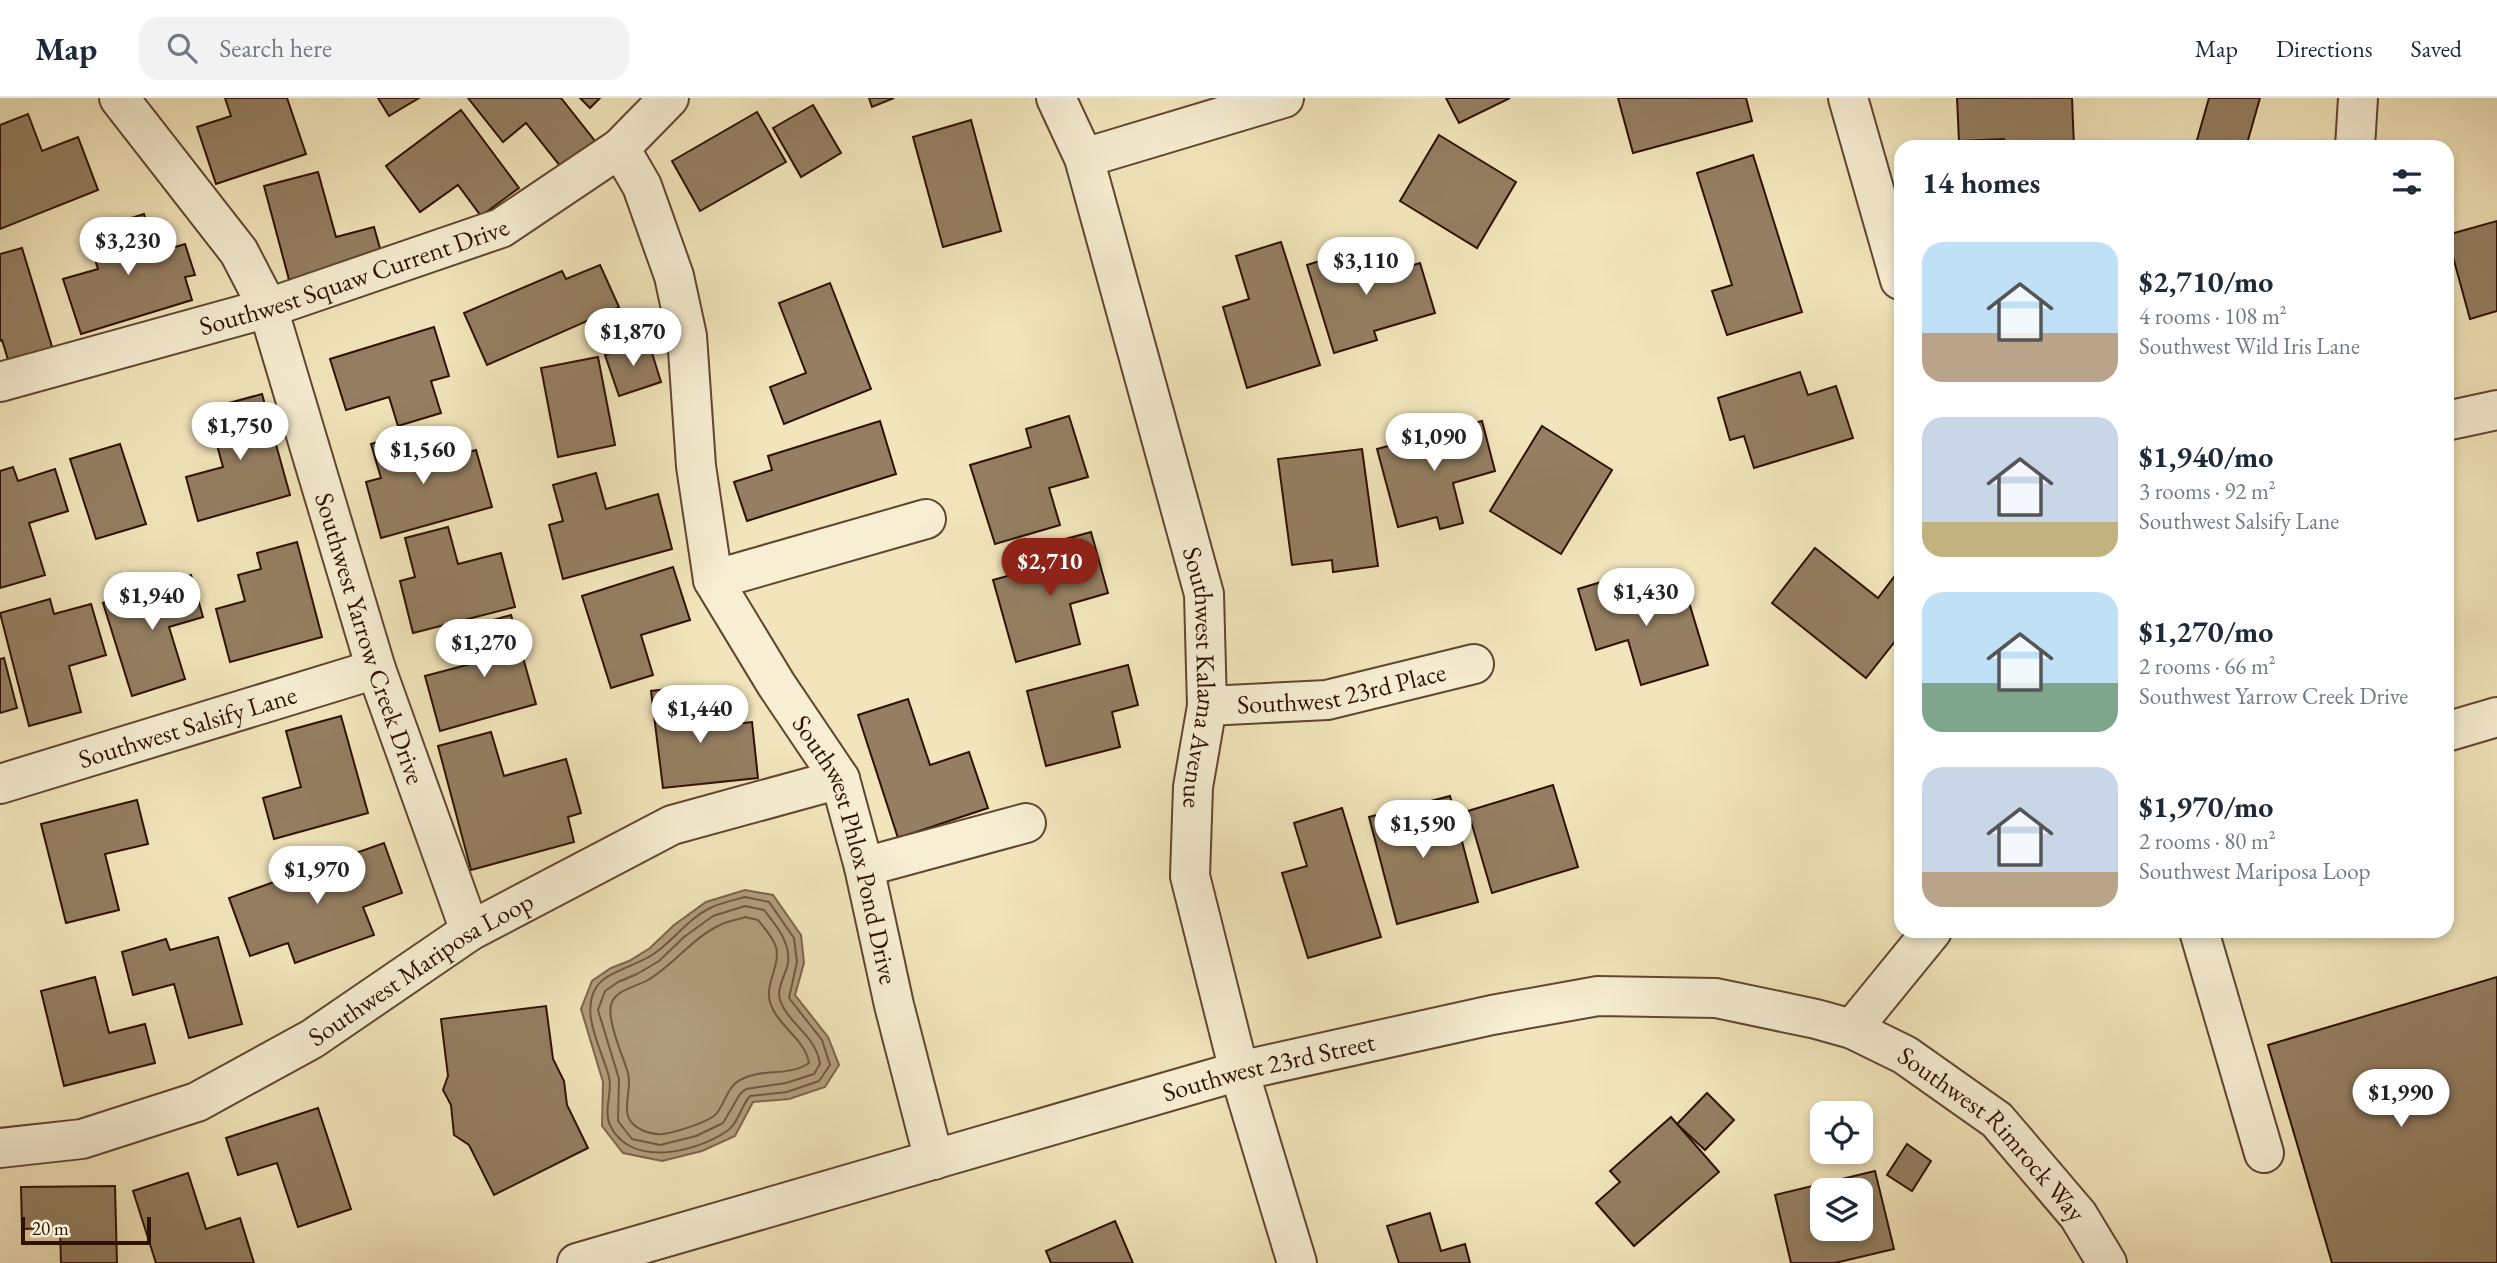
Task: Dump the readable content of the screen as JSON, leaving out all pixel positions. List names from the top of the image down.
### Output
{
  "streets": {
    "street": [
      "Southwest Squaw Current Drive",
      "Southwest Yarrow Creek Drive",
      "Southwest Kalama Avenue",
      "Southwest 23rd Place",
      "Southwest Salsify Lane",
      "Southwest Phlox Pond Drive",
      "Southwest Mariposa Loop",
      "Southwest 23rd Street",
      "Southwest Rimrock Way"
    ]
  },
  "crossings": [
    ["Southwest Squaw Current Drive", "Southwest Yarrow Creek Drive"],
    ["Southwest Squaw Current Drive", "Southwest Phlox Pond Drive"],
    ["Southwest Yarrow Creek Drive", "Southwest Salsify Lane"],
    ["Southwest Yarrow Creek Drive", "Southwest Mariposa Loop"],
    ["Southwest Kalama Avenue", "Southwest 23rd Place"],
    ["Southwest Kalama Avenue", "Southwest 23rd Street"],
    ["Southwest Phlox Pond Drive", "Southwest Mariposa Loop"],
    ["Southwest Phlox Pond Drive", "Southwest 23rd Street"],
    ["Southwest 23rd Street", "Southwest Rimrock Way"]
  ],
  "scale_bar": "20 m",
  "page": {
    "header": "Map",
    "search": "Search here",
    "nav": ["Map", "Directions", "Saved"],
    "heading": "14 homes",
    "price": [
      "$3,230",
      "$3,110",
      "$1,870",
      "$1,750",
      "$1,090",
      "$1,560",
      "$2,710",
      "$1,430",
      "$1,940",
      "$1,270",
      "$1,440",
      "$1,590",
      "$1,970",
      "$1,990"
    ],
    "list": [
      {
        "name": "$2,710/mo",
        "note": "4 rooms · 108 m² · Southwest Wild Iris Lane"
      },
      {
        "name": "$1,940/mo",
        "note": "3 rooms · 92 m² · Southwest Salsify Lane"
      },
      {
        "name": "$1,270/mo",
        "note": "2 rooms · 66 m² · Southwest Yarrow Creek Drive"
      },
      {
        "name": "$1,970/mo",
        "note": "2 rooms · 80 m² · Southwest Mariposa Loop"
      }
    ],
    "scale": "20 m"
  }
}
